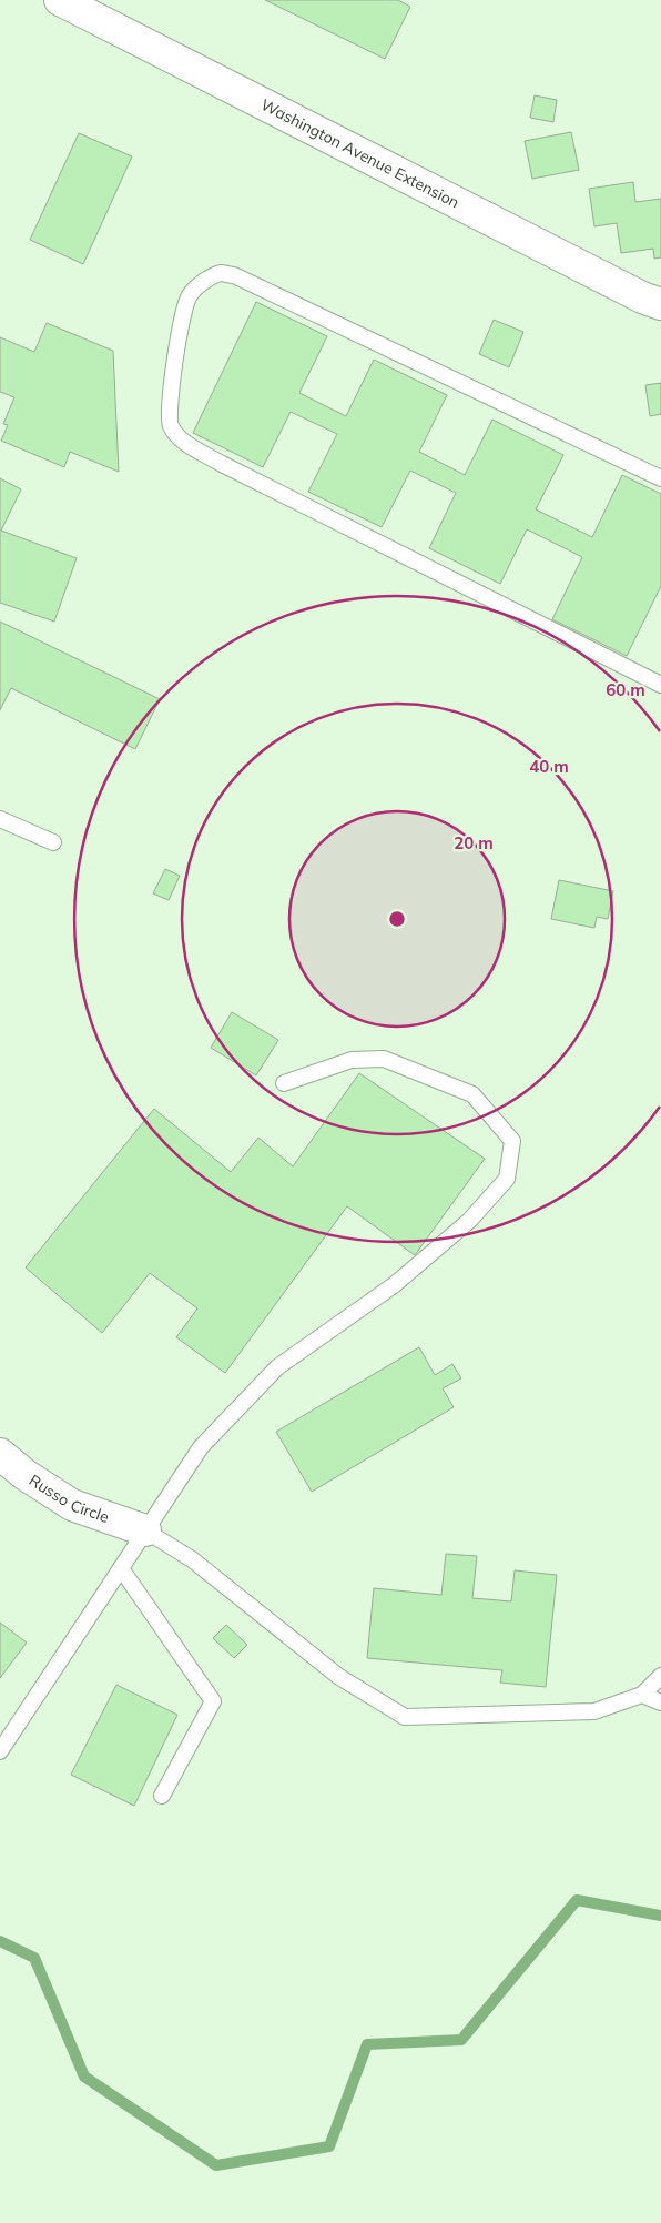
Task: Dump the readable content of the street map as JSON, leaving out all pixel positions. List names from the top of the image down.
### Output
{
  "streets": {
    "street": ["Washington Avenue Extension", "Russo Circle"]
  },
  "rings": ["60 m", "40 m", "20 m"]
}
